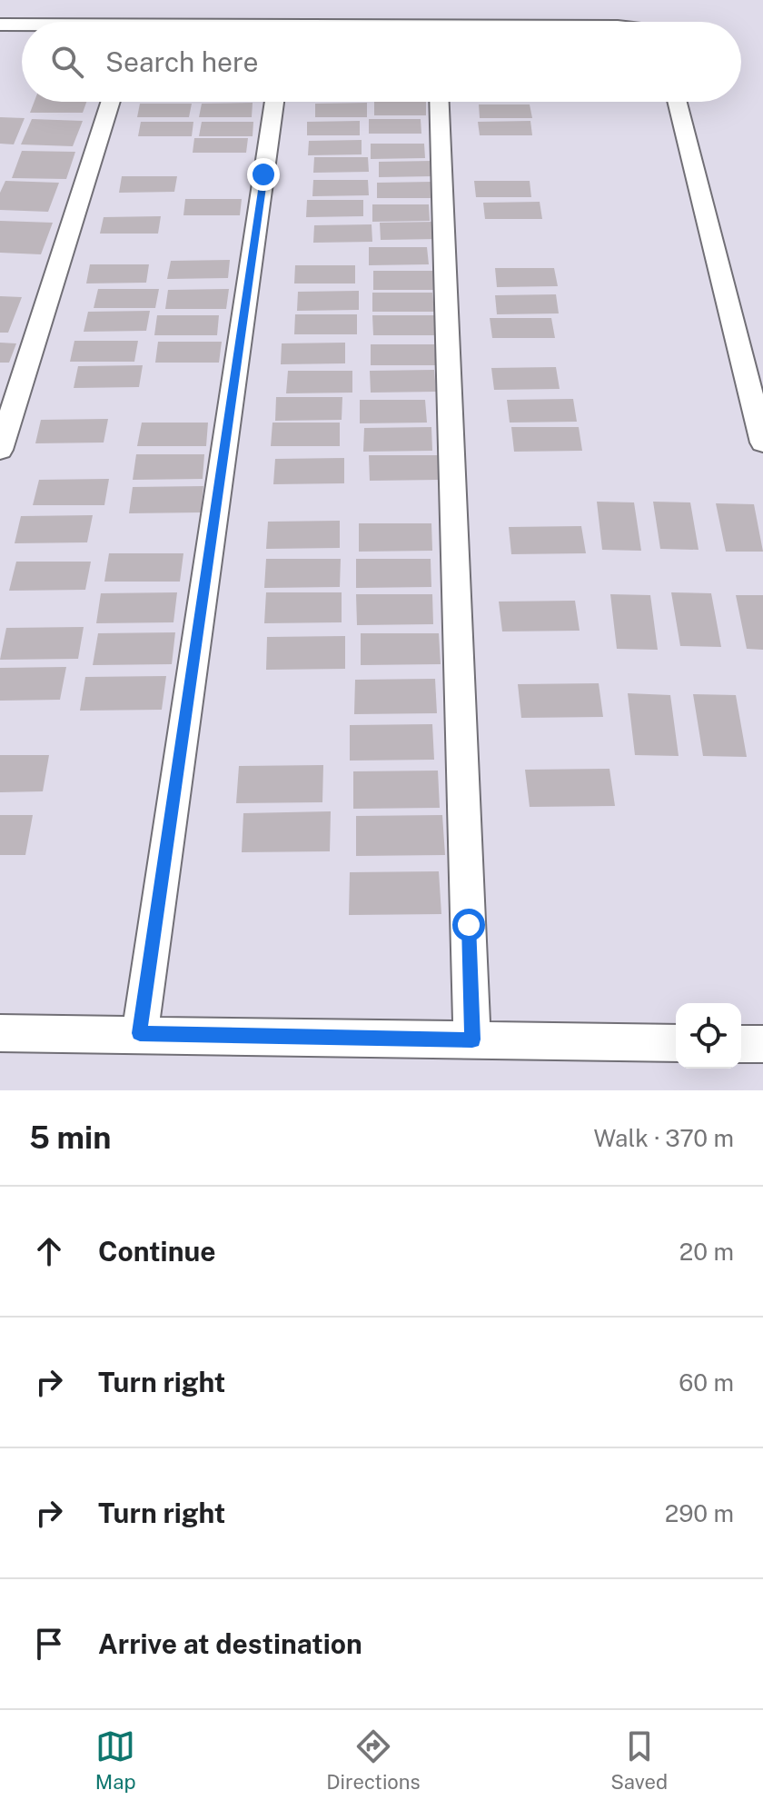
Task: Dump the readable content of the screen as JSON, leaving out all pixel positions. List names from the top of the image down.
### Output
{
  "page": {
    "search": "Search here",
    "heading": ["5 min", "Walk · 370 m"],
    "list": [
      ["Continue", "20 m"],
      ["Turn right", "60 m"],
      ["Turn right", "290 m"],
      "Arrive at destination"
    ],
    "nav": ["Map", "Directions", "Saved"]
  }
}
